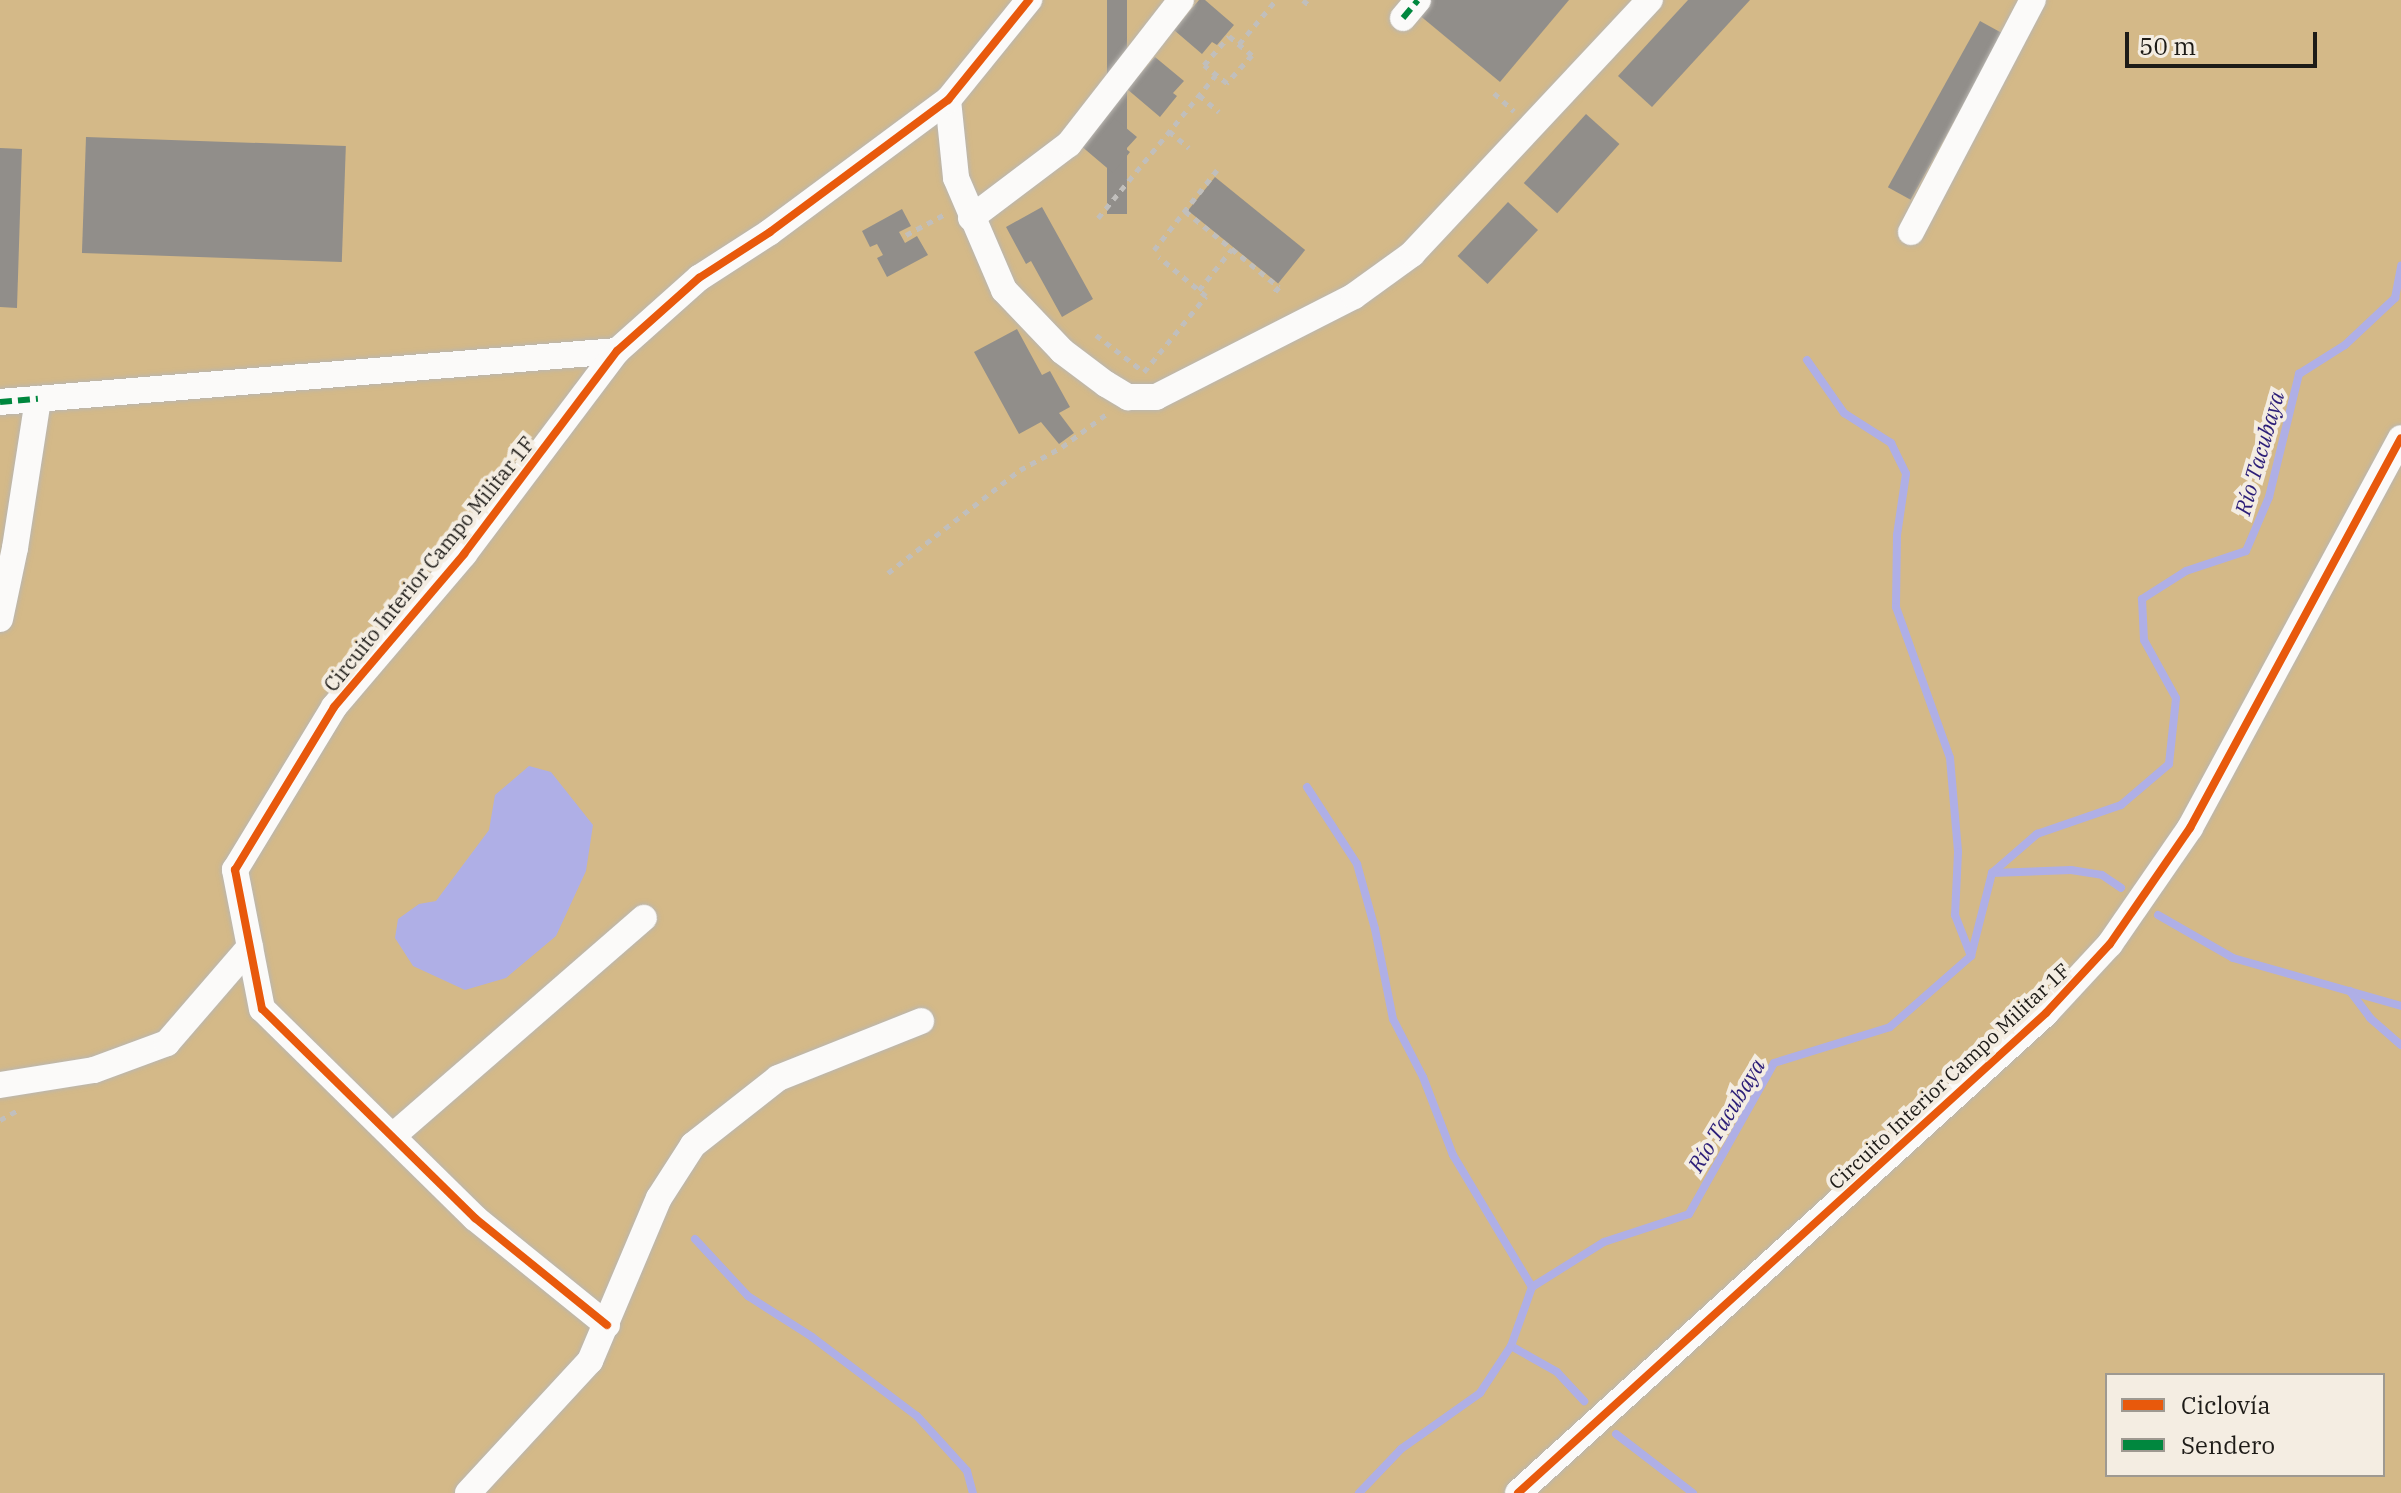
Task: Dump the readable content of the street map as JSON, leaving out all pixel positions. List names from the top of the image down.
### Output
{
  "streets": {
    "street": ["Circuito Interior Campo Militar 1F"]
  },
  "water": ["Río Tacubaya"],
  "legend": ["Ciclovía", "Sendero"],
  "scale_bar": "50 m"
}
